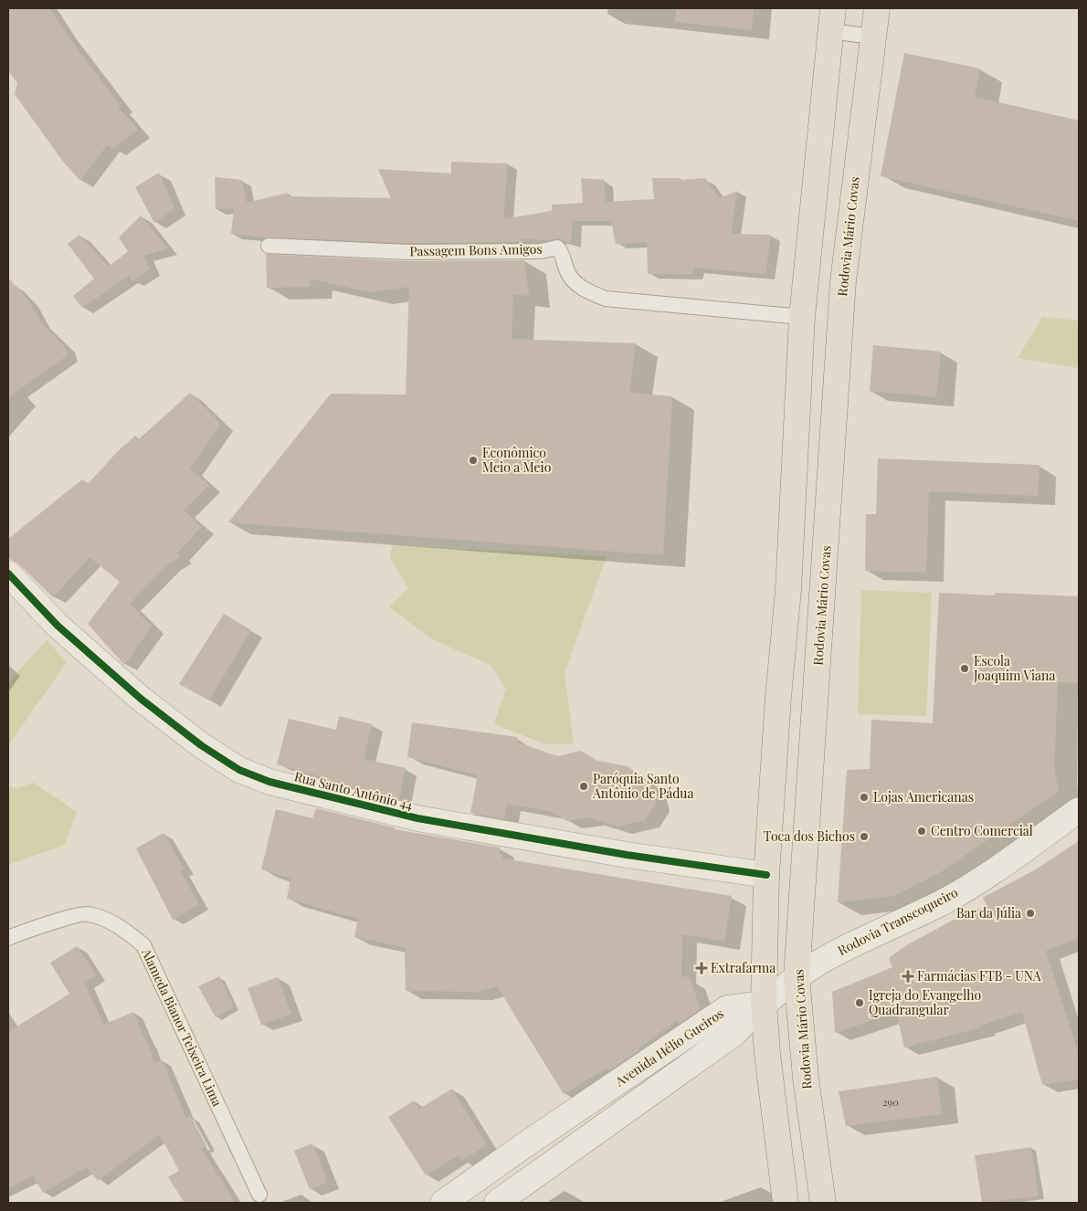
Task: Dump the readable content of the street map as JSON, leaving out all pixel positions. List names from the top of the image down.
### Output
{
  "streets": {
    "main road": [
      "Rodovia Mário Covas",
      "Rua Santo Antônio 44",
      "Rodovia Transcoqueiro",
      "Avenida Hélio Gueiros"
    ],
    "lane": ["Passagem Bons Amigos", "Alameda Bianor Teixeira Lima"]
  },
  "crossings": [
    ["Rodovia Mário Covas", "Rodovia Transcoqueiro"],
    ["Rodovia Transcoqueiro", "Avenida Hélio Gueiros"]
  ],
  "places": {
    "other": [
      "Econômico Meio a Meio",
      "Escola Joaquim Viana",
      "Paróquia Santo Antônio de Pádua",
      "Lojas Americanas",
      "Centro Comercial",
      "Toca dos Bichos",
      "Bar da Júlia",
      "Igreja do Evangelho Quadrangular"
    ],
    "health": ["Extrafarma", "Farmácias FTB - UNA"]
  },
  "house_numbers": ["290"]
}
